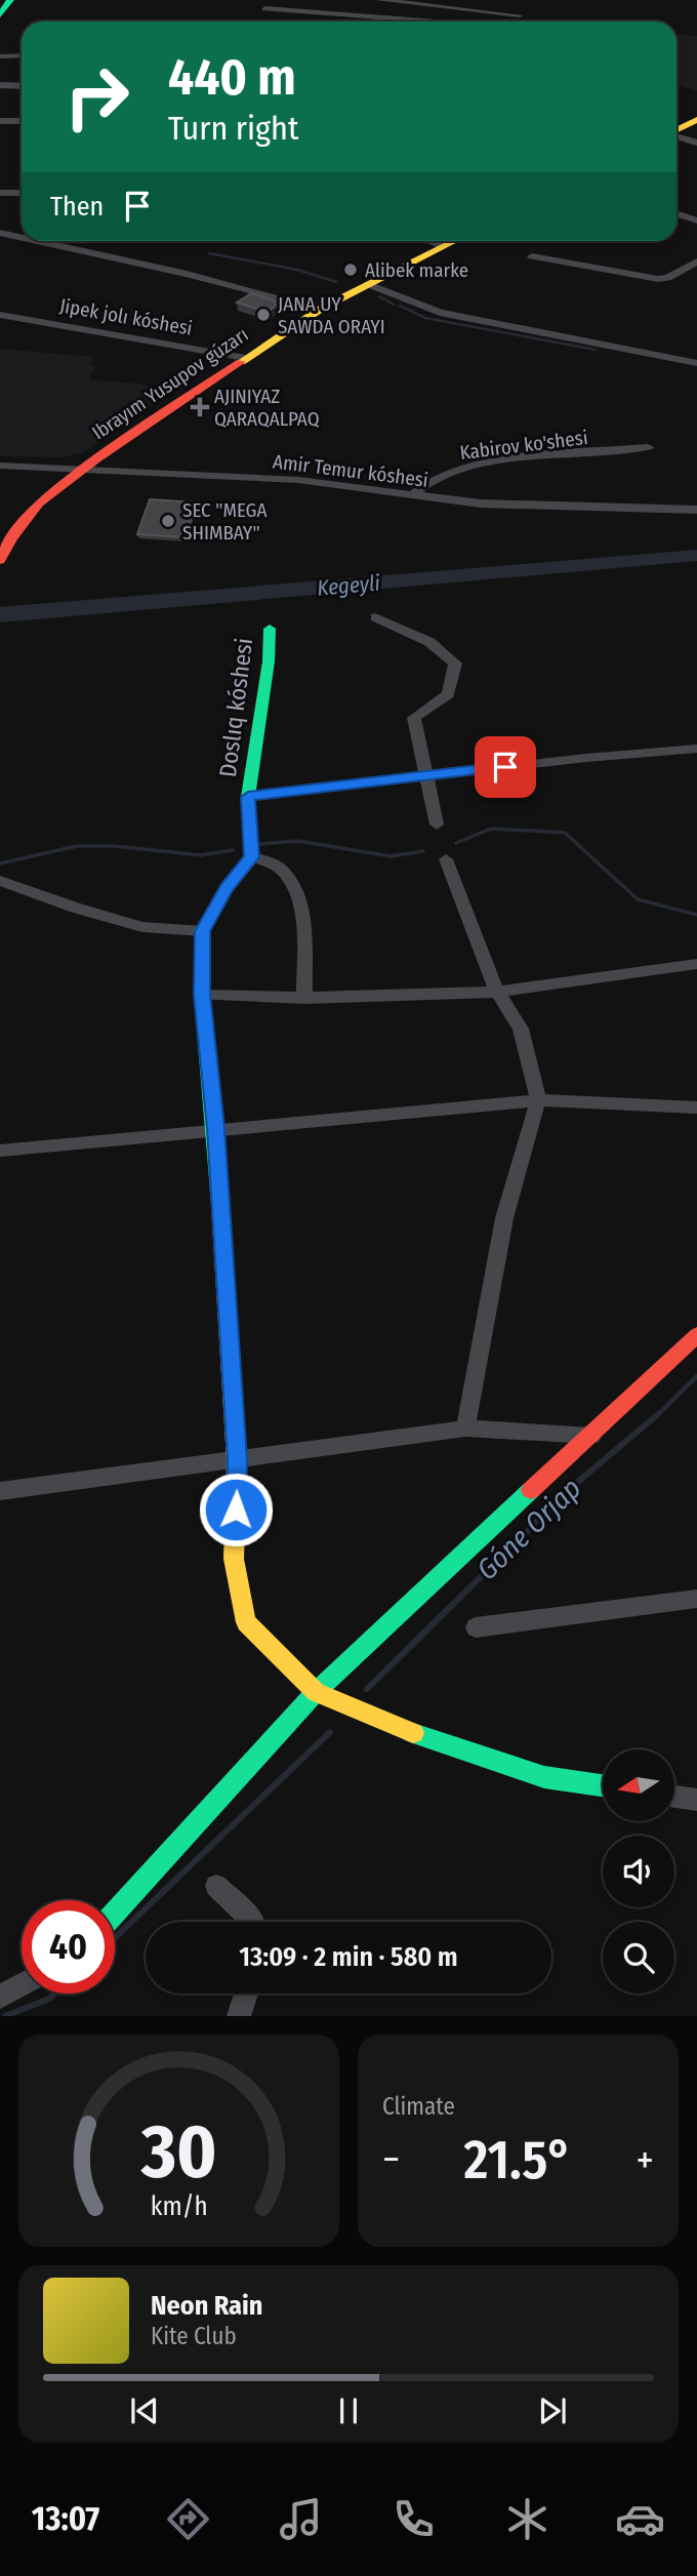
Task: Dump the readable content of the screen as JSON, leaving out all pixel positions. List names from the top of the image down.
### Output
{
  "streets": {
    "street": [
      "Jipek jolı kóshesi",
      "Ibrayım Yusupov gúzarı",
      "Kabirov ko'shesi",
      "Amir Temur kóshesi",
      "Doslıq kóshesi"
    ]
  },
  "crossings": [
    ["Jipek jolı kóshesi", "Ibrayım Yusupov gúzarı"],
    ["Ibrayım Yusupov gúzarı", "Amir Temur kóshesi"],
    ["Kabirov ko'shesi", "Amir Temur kóshesi"]
  ],
  "water": ["Kegeyli", "Góne Orjap"],
  "places": {
    "other": ["Alibek marke", "JANA UY SAWDA ORAYI", "SEC \"MEGA SHIMBAY\""],
    "health": ["AJINIYAZ QARAQALPAQ"]
  },
  "north": "left",
  "page": {
    "turn": ["440 m", "Turn right"],
    "then": "Then",
    "limit": "40",
    "trip": "13:09 · 2 min · 580 m",
    "tile": "Climate",
    "heat": ["−", "21.5°", "+"],
    "song": ["Neon Rain", "Kite Club"],
    "tabs": "13:07",
    "gauge": ["30", "km/h"]
  }
}
